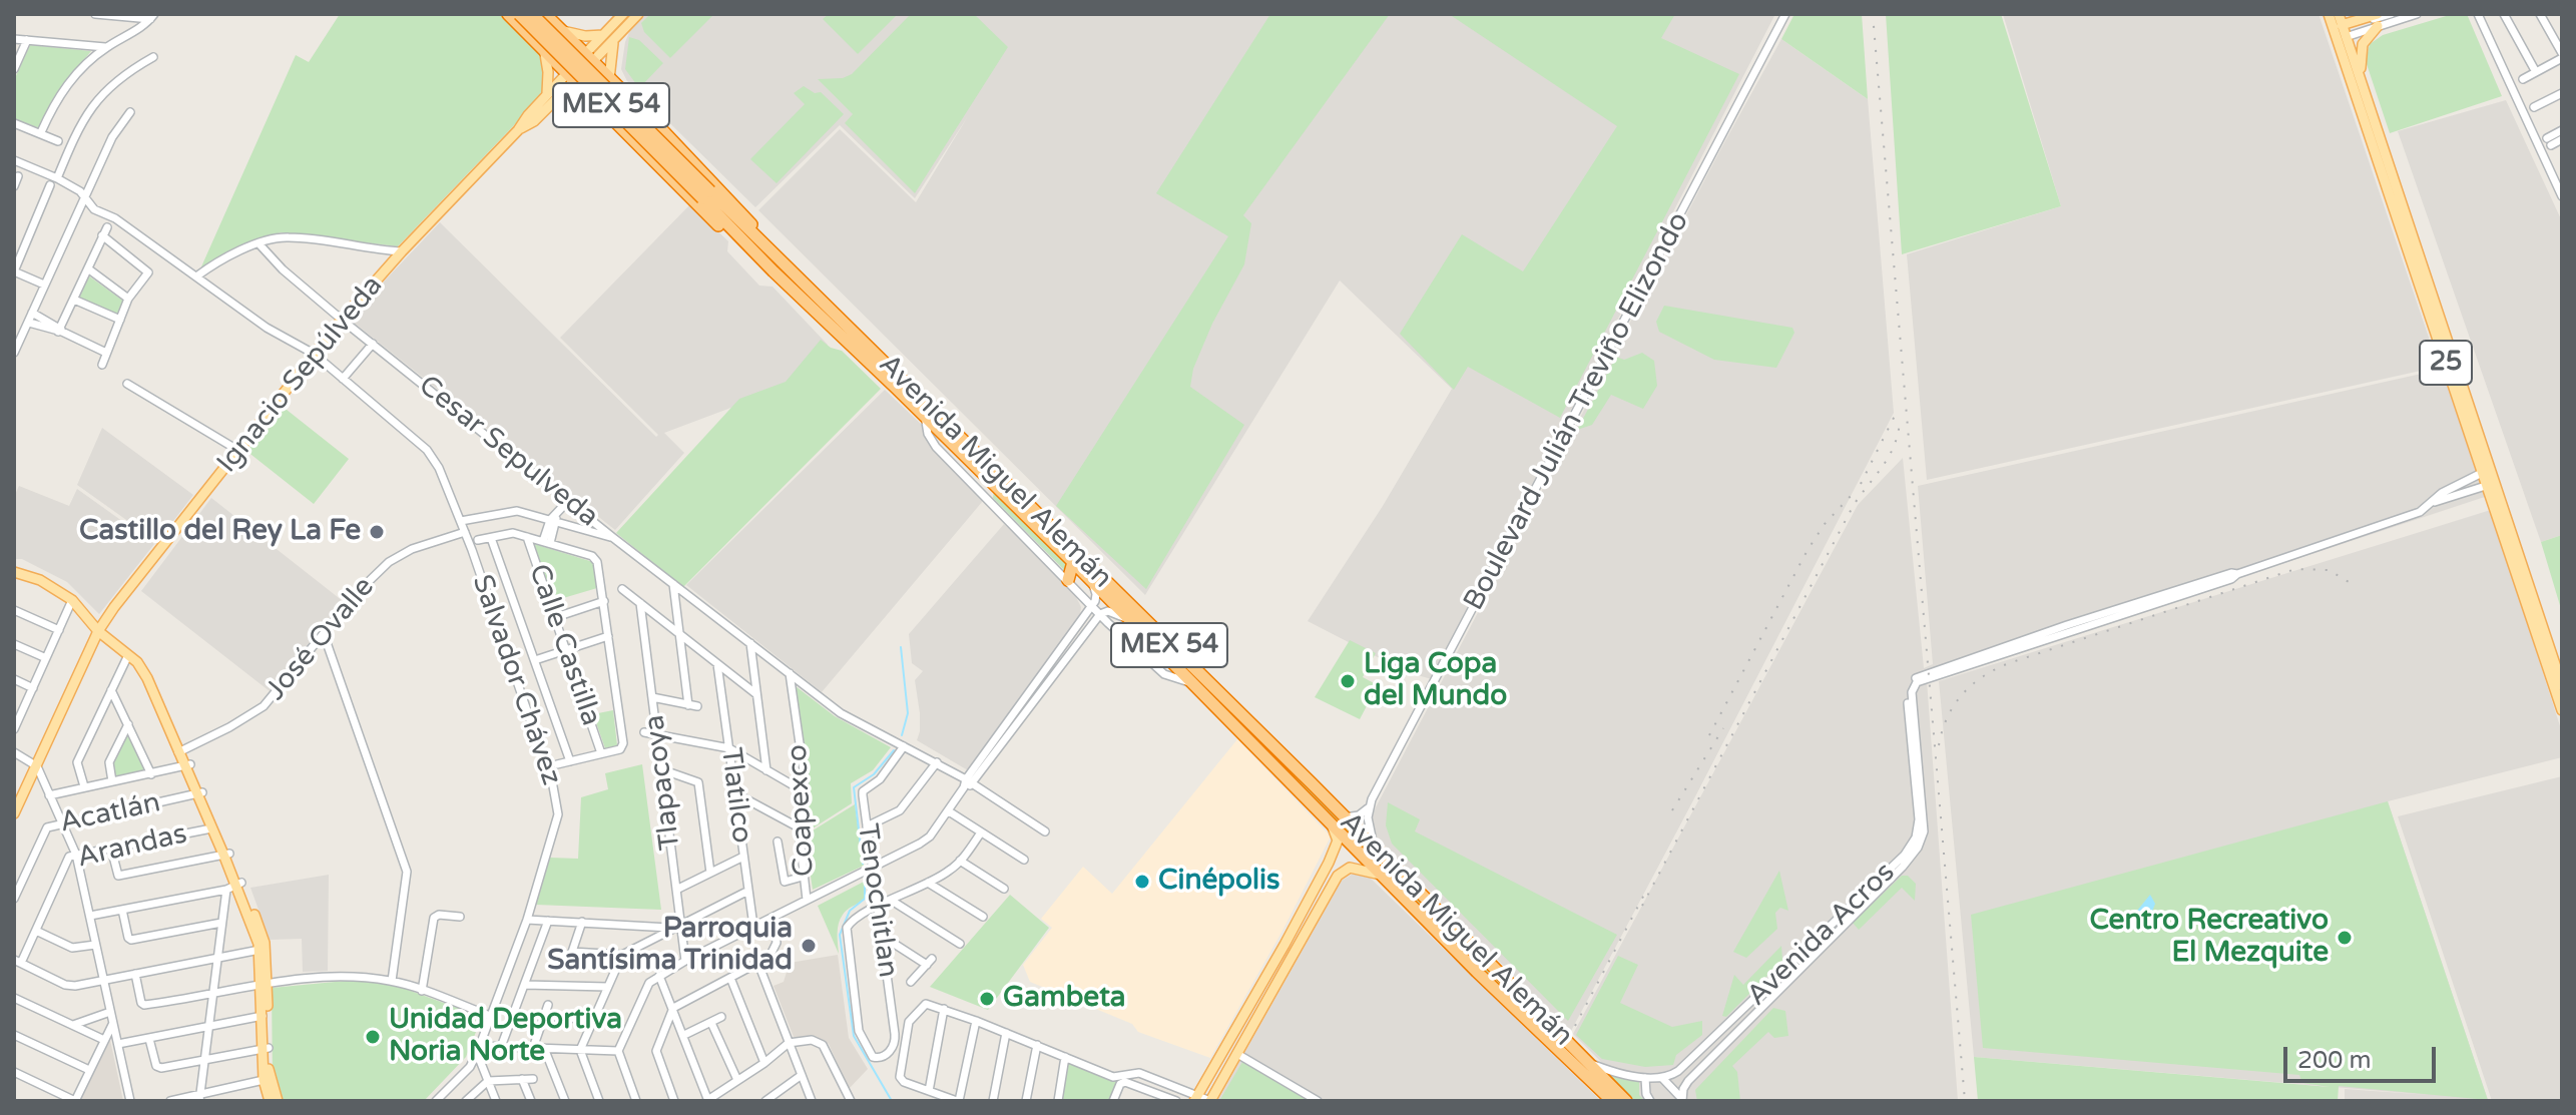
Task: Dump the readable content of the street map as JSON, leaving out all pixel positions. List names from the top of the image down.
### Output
{
  "streets": {
    "highway": ["MEX 54", "Avenida Miguel Alemán"],
    "main road": ["25", "Ignacio Sepúlveda"],
    "street": [
      "Boulevard Julián Treviño Elizondo",
      "Cesar Sepulveda",
      "José Ovalle",
      "Calle Castilla",
      "Salvador Chávez",
      "Tlapacoya",
      "Tlatilco",
      "Coapexco",
      "Acatlán",
      "Arandas",
      "Tenochitlan",
      "Avenida Acros"
    ]
  },
  "crossings": [
    ["Ignacio Sepúlveda", "Cesar Sepulveda"],
    ["Ignacio Sepúlveda", "Salvador Chávez"],
    ["José Ovalle", "Salvador Chávez"]
  ],
  "places": [
    "Castillo del Rey La Fe",
    "Liga Copa del Mundo",
    "Cinépolis",
    "Centro Recreativo El Mezquite",
    "Parroquia Santísima Trinidad",
    "Gambeta",
    "Unidad Deportiva Noria Norte"
  ],
  "scale_bar": "200 m"
}
